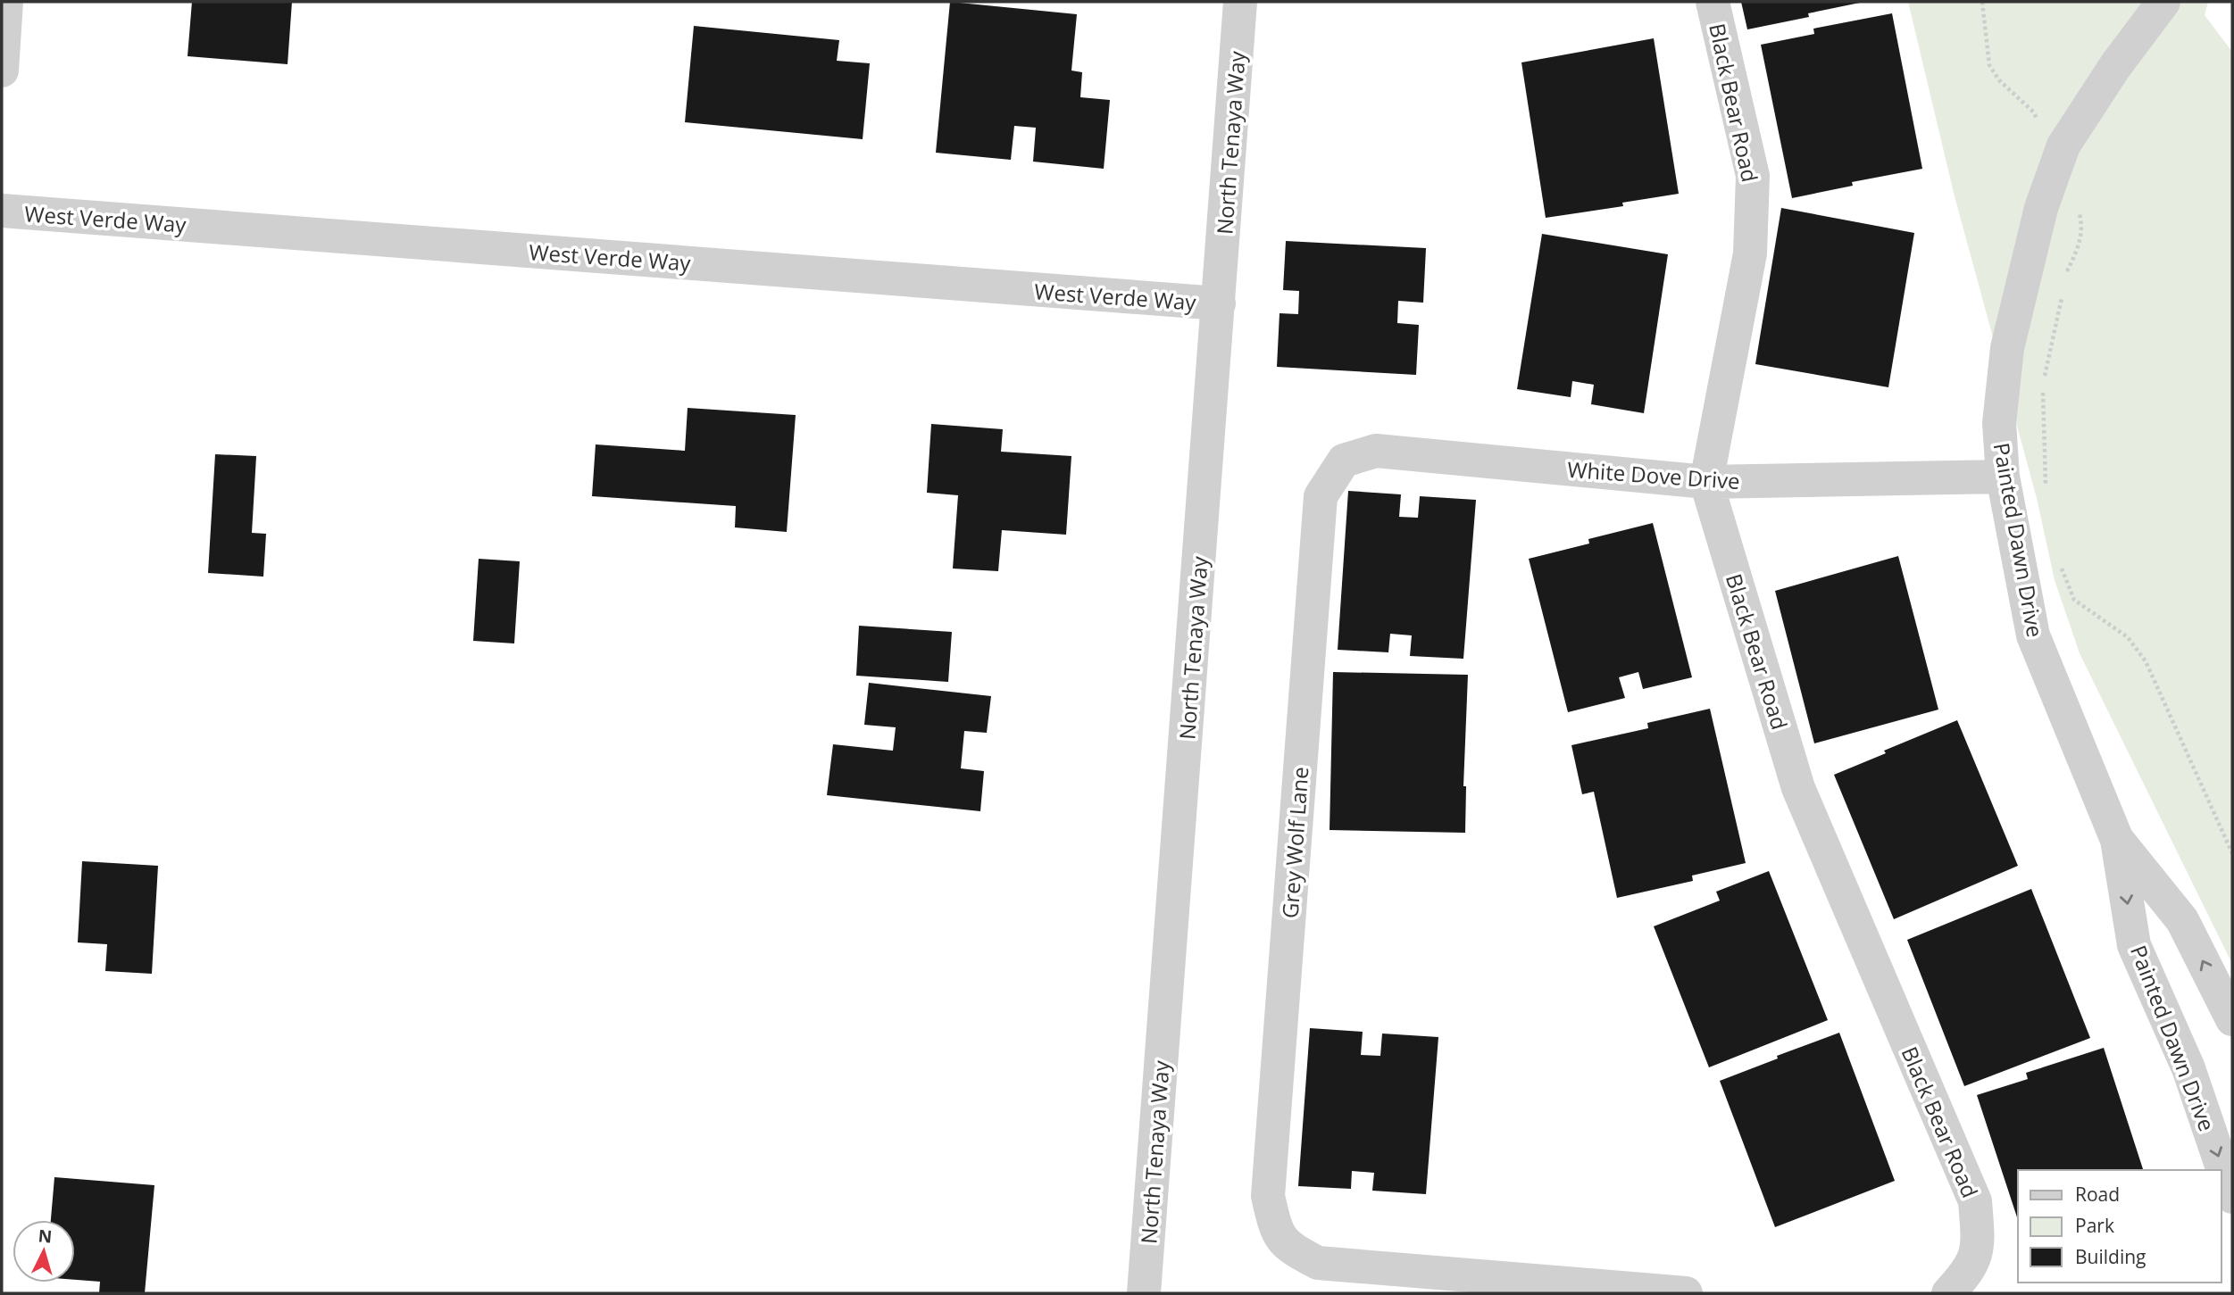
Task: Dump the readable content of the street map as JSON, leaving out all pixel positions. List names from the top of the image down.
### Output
{
  "streets": {
    "street": [
      "Black Bear Road",
      "North Tenaya Way",
      "West Verde Way",
      "White Dove Drive",
      "Painted Dawn Drive",
      "Grey Wolf Lane"
    ]
  },
  "crossings": [
    ["Black Bear Road", "White Dove Drive"],
    ["North Tenaya Way", "West Verde Way"],
    ["White Dove Drive", "Painted Dawn Drive"],
    ["White Dove Drive", "Grey Wolf Lane"]
  ],
  "legend": ["Road", "Park", "Building"],
  "north": "top"
}
